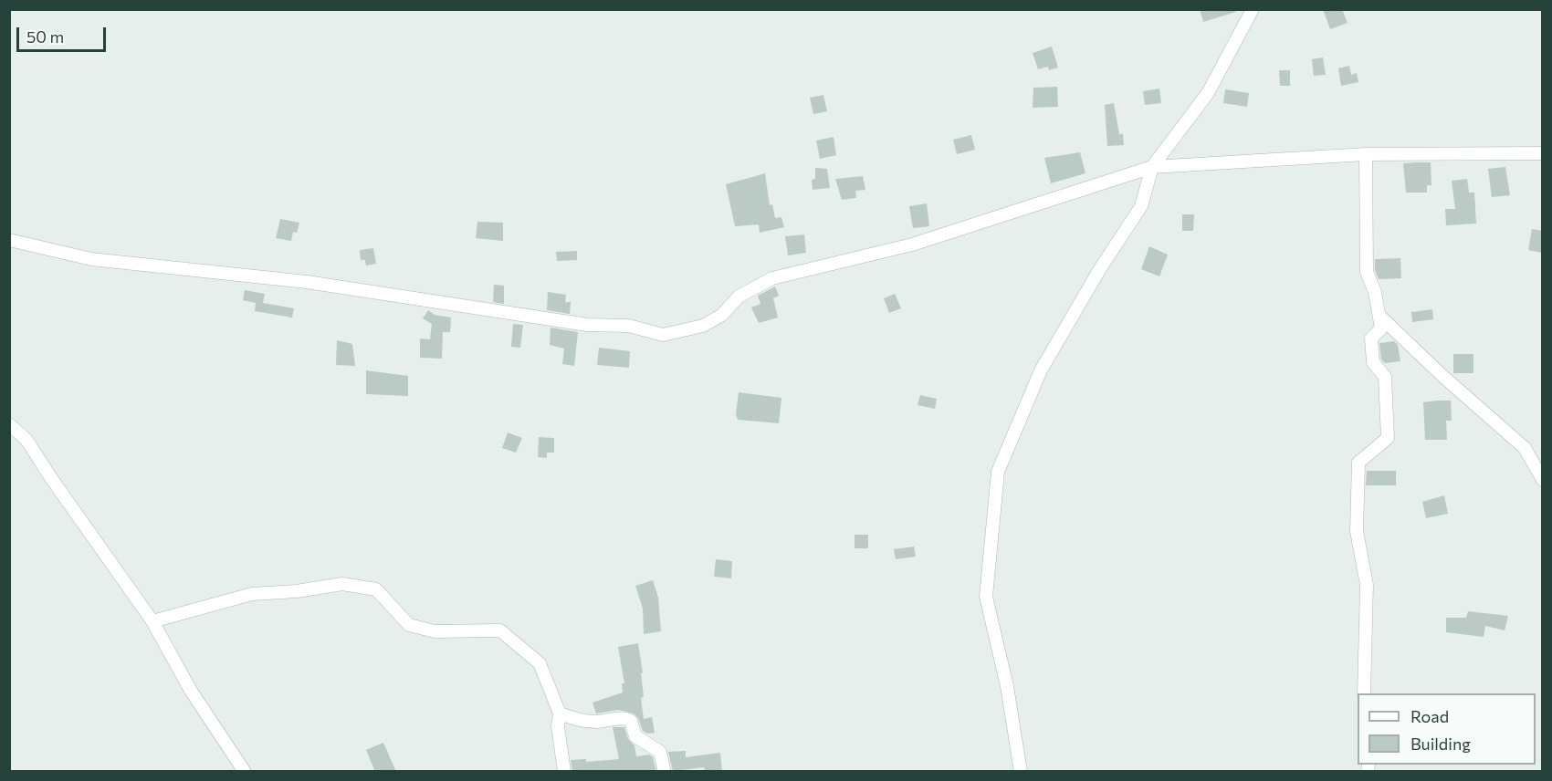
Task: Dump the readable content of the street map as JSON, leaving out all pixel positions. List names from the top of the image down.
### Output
{
  "legend": ["Road", "Building"],
  "scale_bar": "50 m"
}
